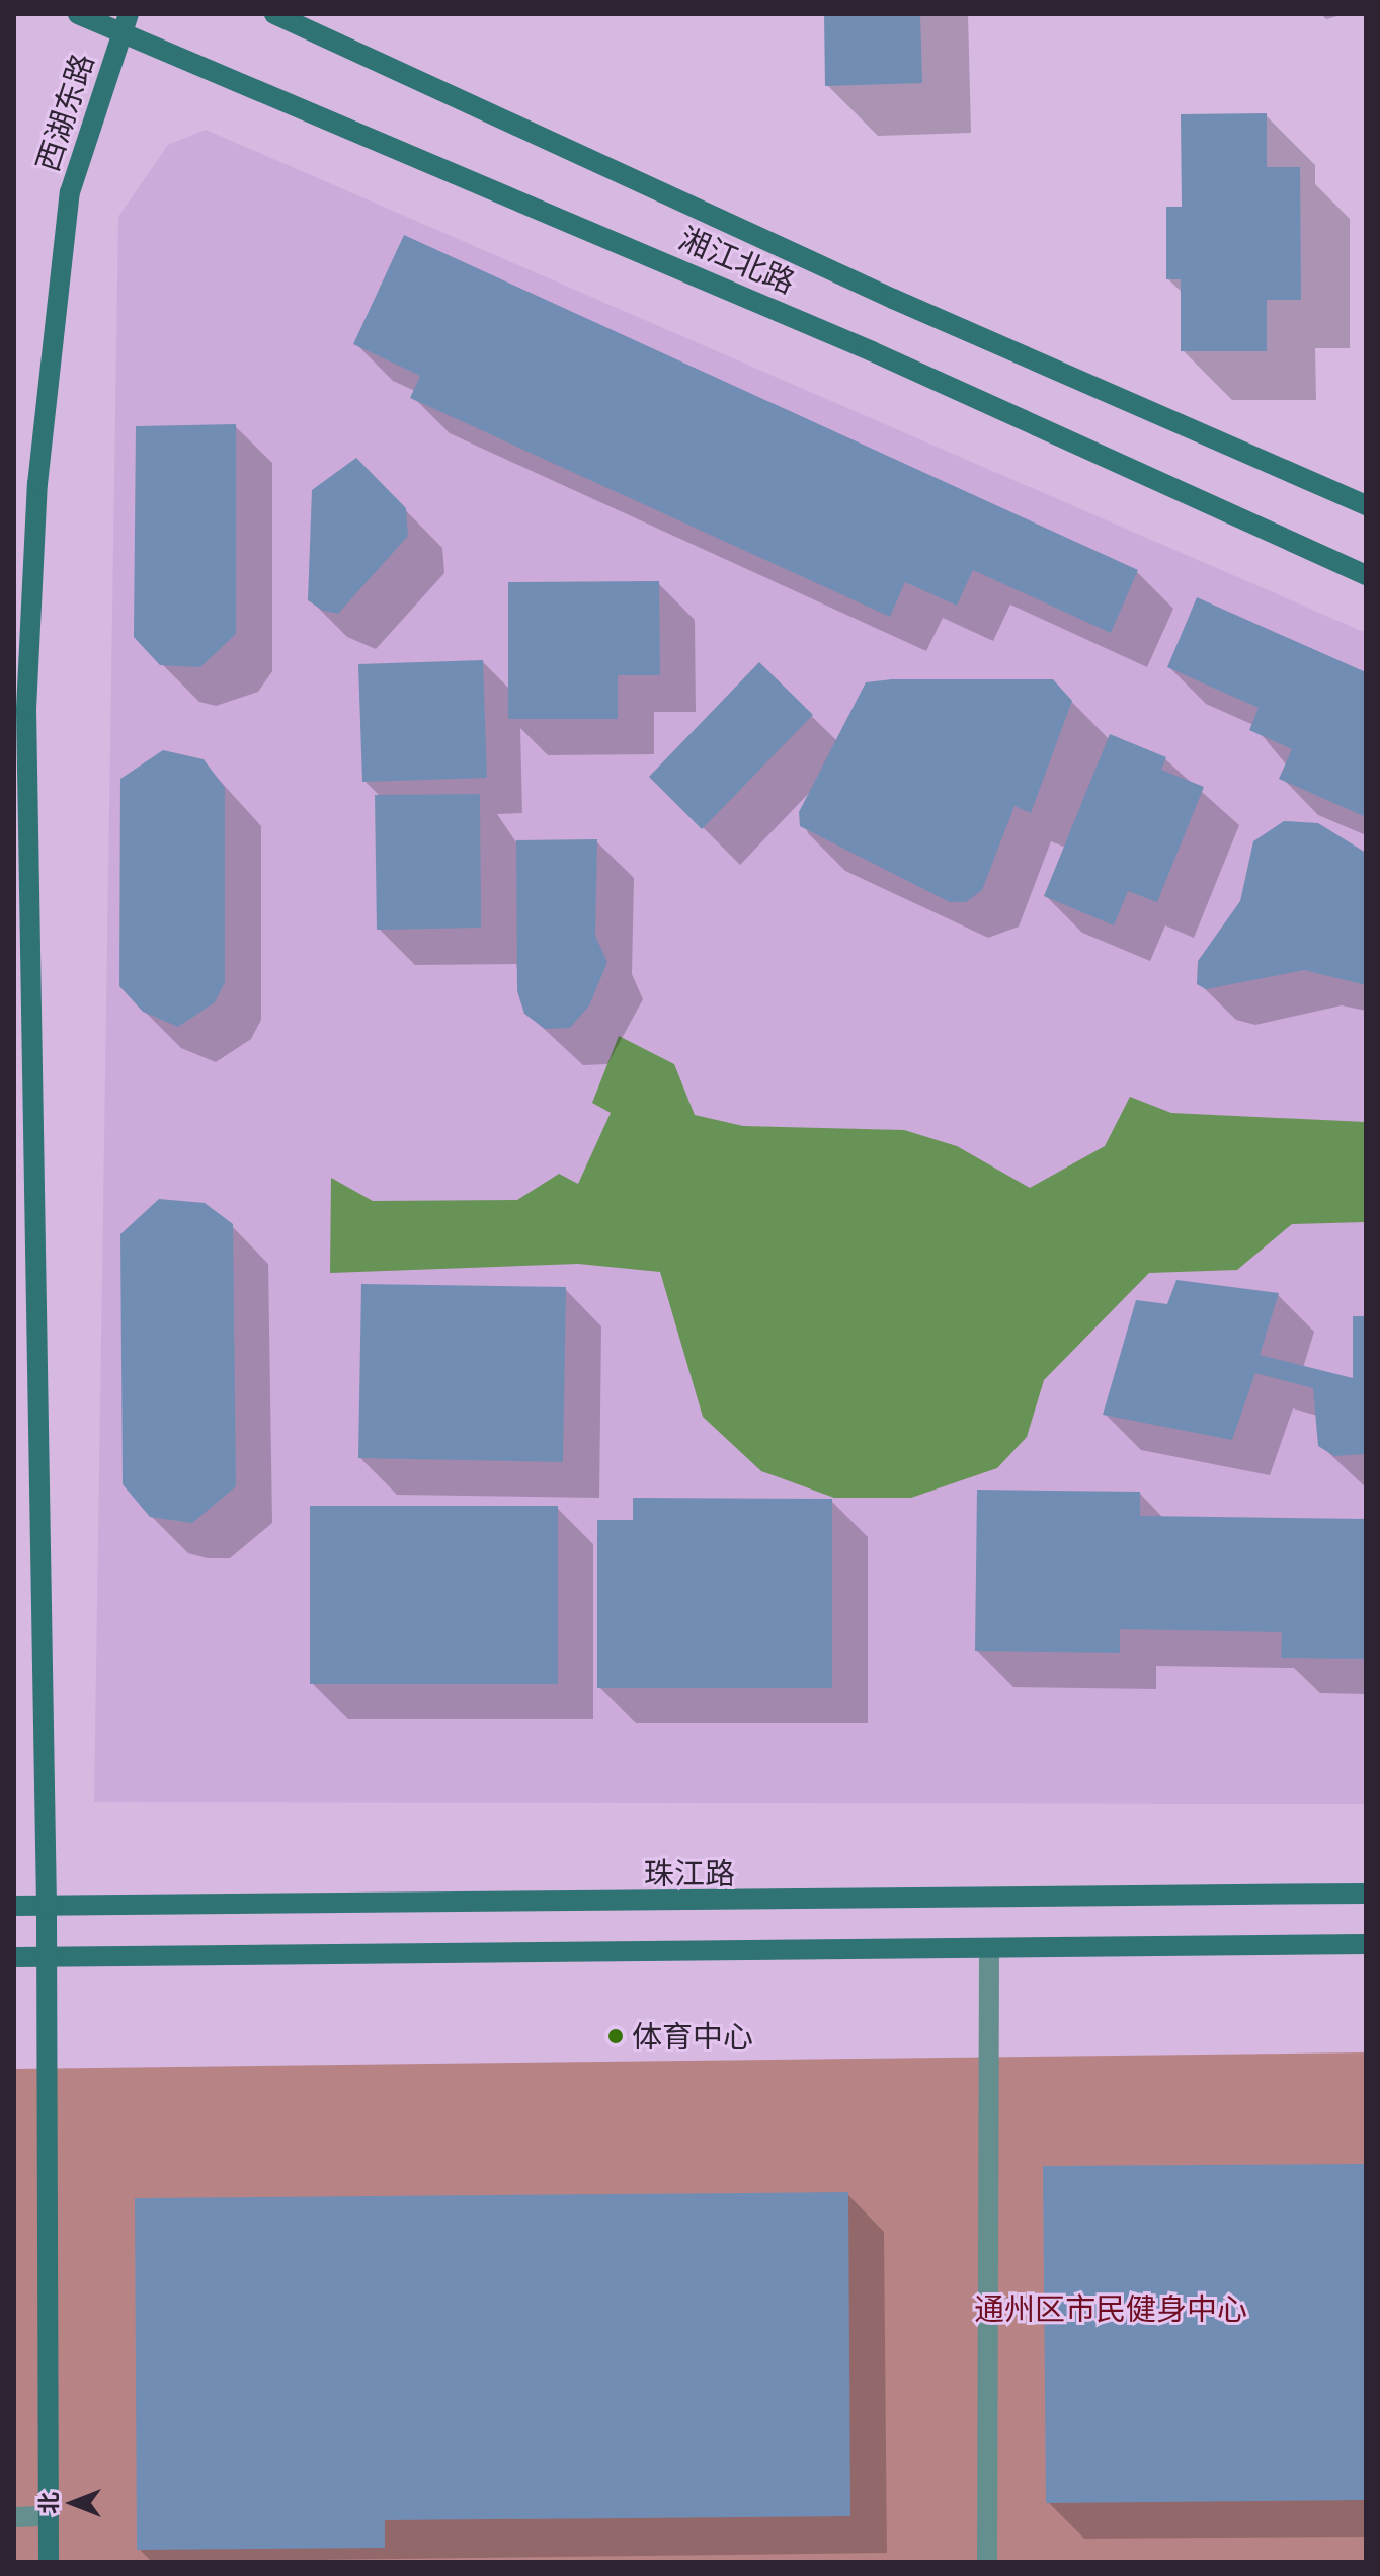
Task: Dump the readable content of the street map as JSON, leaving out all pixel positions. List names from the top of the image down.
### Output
{
  "streets": {
    "street": ["西湖东路", "湘江北路", "珠江路"]
  },
  "crossings": [
    ["西湖东路", "湘江北路"],
    ["西湖东路", "珠江路"]
  ],
  "parks": ["通州区市民健身中心"],
  "places": ["体育中心"],
  "north": "left"
}
